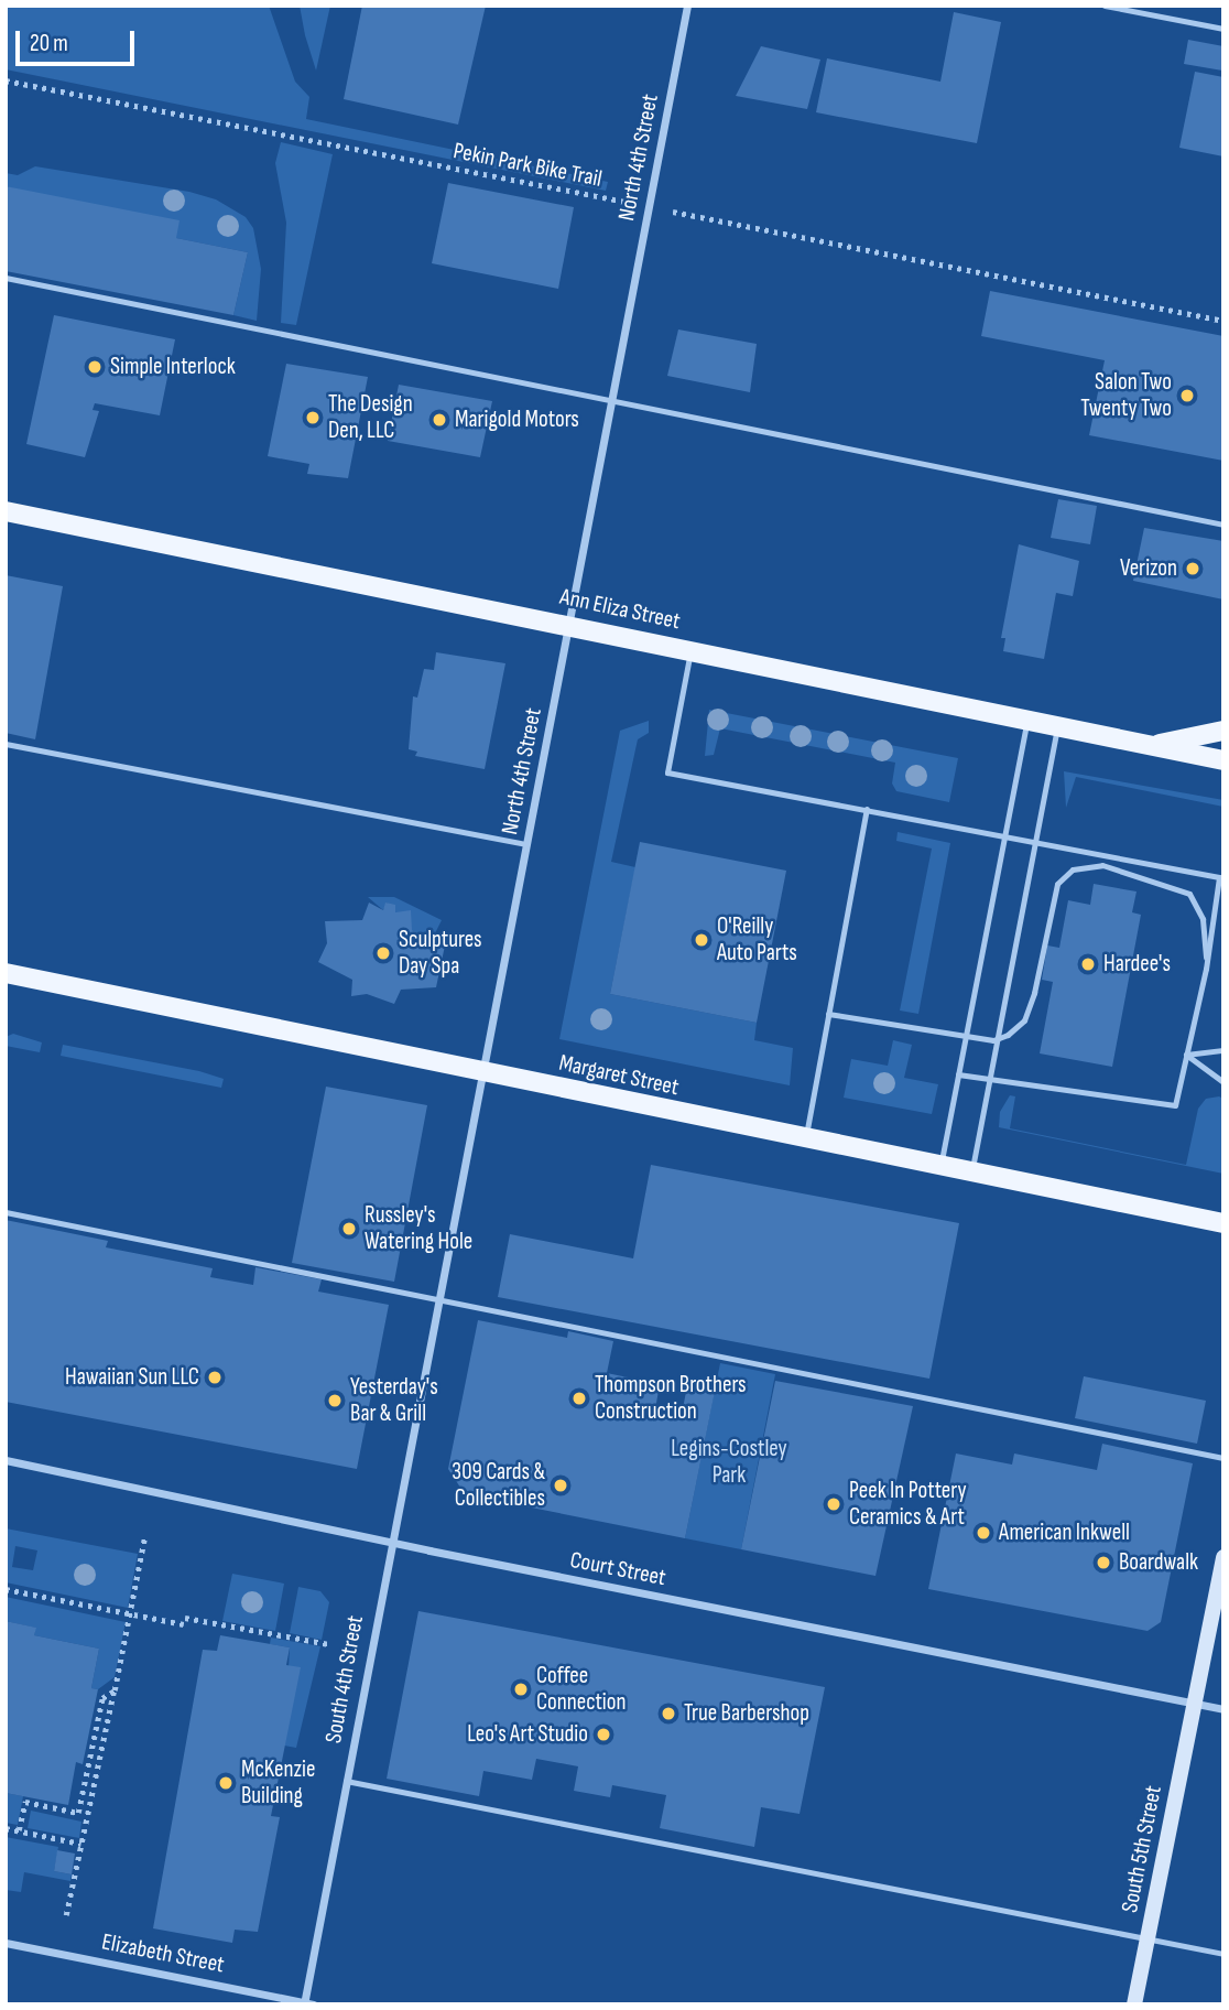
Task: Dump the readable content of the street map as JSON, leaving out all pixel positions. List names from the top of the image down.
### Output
{
  "streets": {
    "main road": ["Ann Eliza Street", "Margaret Street", "South 5th Street"],
    "street": [
      "North 4th Street",
      "Court Street",
      "South 4th Street",
      "Elizabeth Street"
    ],
    "path": ["Pekin Park Bike Trail"]
  },
  "crossings": [
    ["North 4th Street", "Pekin Park Bike Trail"],
    ["North 4th Street", "Ann Eliza Street"],
    ["North 4th Street", "Margaret Street"],
    ["North 4th Street", "Court Street"],
    ["North 4th Street", "South 4th Street"],
    ["Court Street", "South 4th Street"],
    ["Court Street", "South 5th Street"],
    ["South 4th Street", "Elizabeth Street"]
  ],
  "parks": ["Legins-Costley Park"],
  "places": [
    "Simple Interlock",
    "Salon Two Twenty Two",
    "The Design Den, LLC",
    "Marigold Motors",
    "Verizon",
    "O'Reilly Auto Parts",
    "Sculptures Day Spa",
    "Hardee's",
    "Russley's Watering Hole",
    "Hawaiian Sun LLC",
    "Thompson Brothers Construction",
    "Yesterday's Bar & Grill",
    "309 Cards & Collectibles",
    "Peek In Pottery Ceramics & Art",
    "American Inkwell",
    "Boardwalk",
    "Coffee Connection",
    "True Barbershop",
    "Leo's Art Studio",
    "McKenzie Building"
  ],
  "scale_bar": "20 m"
}
